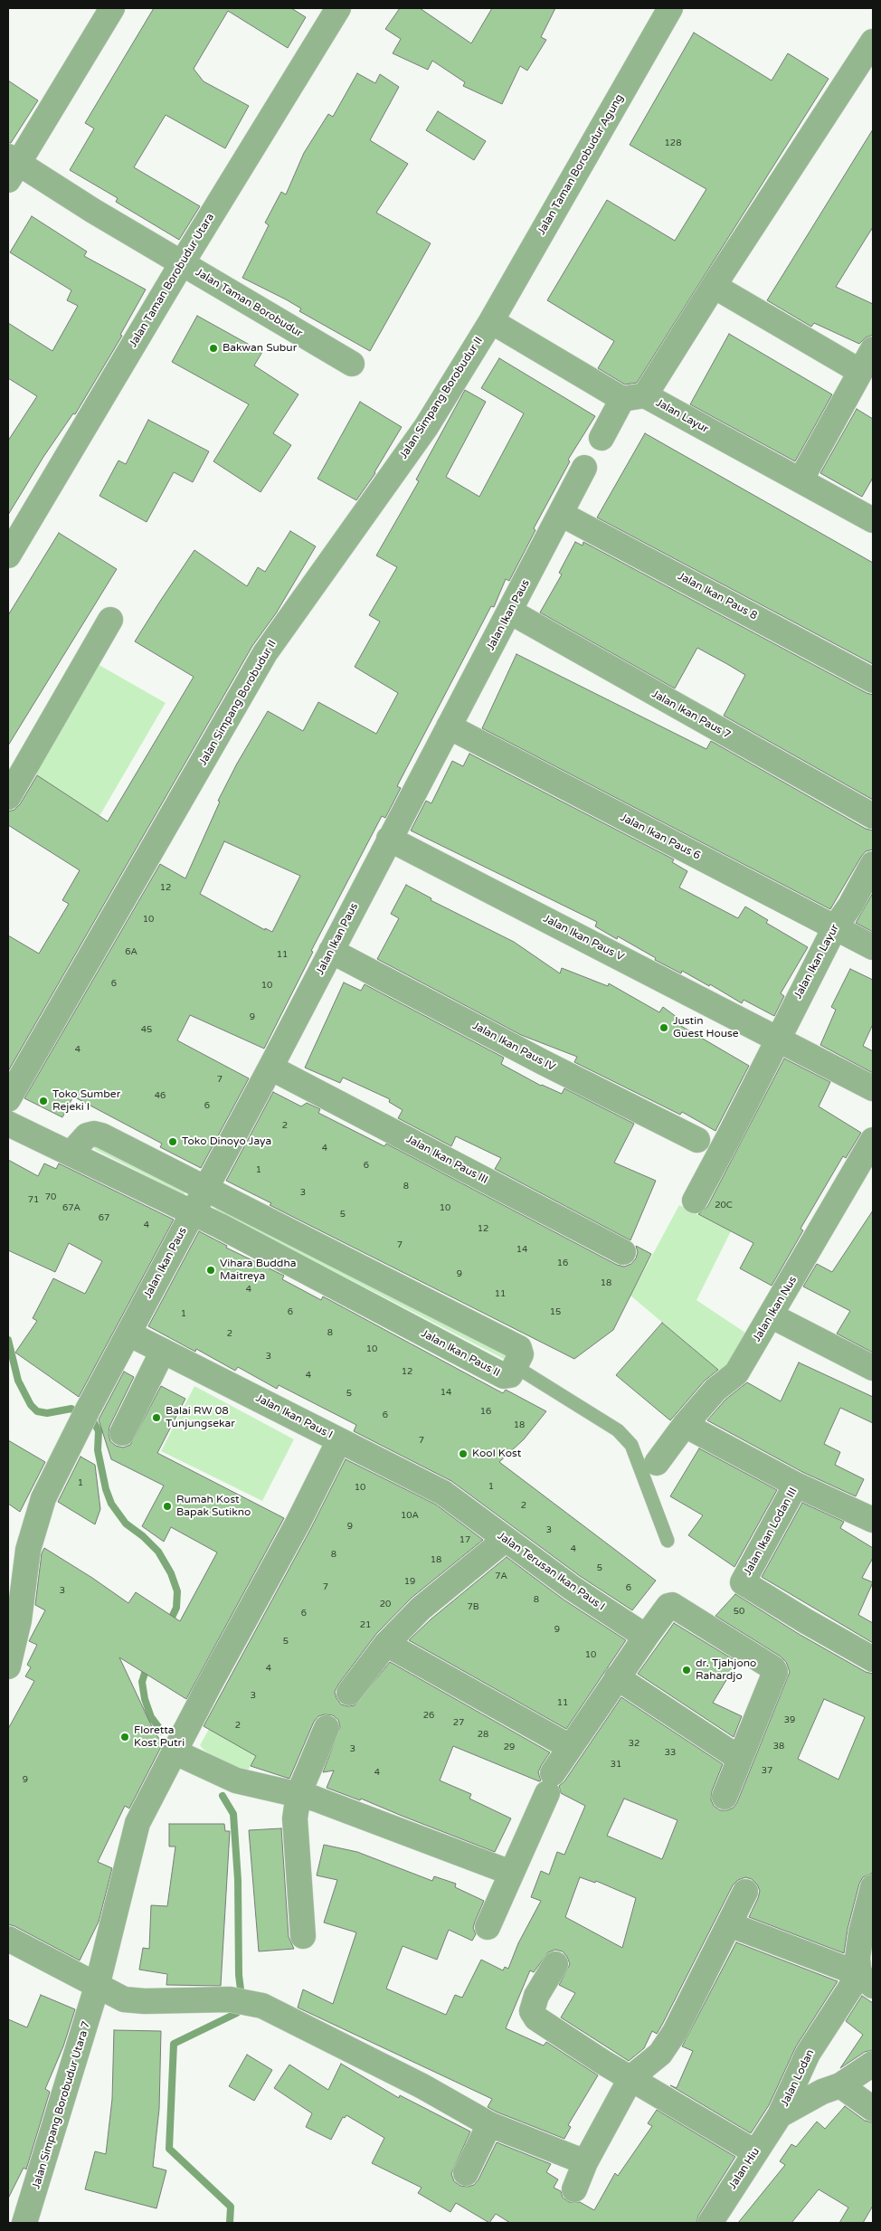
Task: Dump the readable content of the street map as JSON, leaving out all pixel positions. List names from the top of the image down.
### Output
{
  "streets": {
    "street": [
      "Jalan Taman Borobudur Agung",
      "Jalan Taman Borobudur Utara",
      "Jalan Taman Borobudur",
      "Jalan Simpang Borobudur II",
      "Jalan Layur",
      "Jalan Ikan Paus 8",
      "Jalan Ikan Paus",
      "Jalan Ikan Paus 7",
      "Jalan Ikan Paus 6",
      "Jalan Ikan Paus V",
      "Jalan Ikan Layur",
      "Jalan Ikan Paus IV",
      "Jalan Ikan Paus III",
      "Jalan Ikan Nus",
      "Jalan Ikan Paus II",
      "Jalan Ikan Paus I",
      "Jalan Ikan Lodan III",
      "Jalan Terusan Ikan Paus I",
      "Jalan Lodan",
      "Jalan Simpang Borobudur Utara 7",
      "Jalan Hiu"
    ]
  },
  "crossings": [
    ["Jalan Taman Borobudur Agung", "Jalan Simpang Borobudur II"],
    ["Jalan Taman Borobudur Agung", "Jalan Layur"],
    ["Jalan Taman Borobudur Utara", "Jalan Taman Borobudur"],
    ["Jalan Simpang Borobudur II", "Jalan Layur"],
    ["Jalan Ikan Paus 8", "Jalan Ikan Paus"],
    ["Jalan Ikan Paus", "Jalan Ikan Paus 7"],
    ["Jalan Ikan Paus", "Jalan Ikan Paus 6"],
    ["Jalan Ikan Paus", "Jalan Ikan Paus V"],
    ["Jalan Ikan Paus", "Jalan Ikan Paus IV"],
    ["Jalan Ikan Paus", "Jalan Ikan Paus III"],
    ["Jalan Ikan Paus", "Jalan Ikan Paus II"],
    ["Jalan Ikan Paus", "Jalan Ikan Paus I"],
    ["Jalan Ikan Paus 6", "Jalan Ikan Layur"],
    ["Jalan Ikan Paus V", "Jalan Ikan Layur"],
    ["Jalan Ikan Paus I", "Jalan Terusan Ikan Paus I"],
    ["Jalan Ikan Paus I", "Jalan Simpang Borobudur Utara 7"],
    ["Jalan Lodan", "Jalan Hiu"]
  ],
  "places": [
    "Bakwan Subur",
    "Justin Guest House",
    "Toko Sumber Rejeki I",
    "Toko Dinoyo Jaya",
    "Vihara Buddha Maitreya",
    "Balai RW 08 Tunjungsekar",
    "Kool Kost",
    "Rumah Kost Bapak Sutikno",
    "dr. Tjahjono Rahardjo",
    "Floretta Kost Putri"
  ],
  "house_numbers": [
    "128",
    "12",
    "10",
    "6A",
    "11",
    "6",
    "10",
    "9",
    "45",
    "4",
    "7",
    "46",
    "6",
    "2",
    "4",
    "6",
    "1",
    "8",
    "3",
    "70",
    "71",
    "20C",
    "67A",
    "10",
    "5",
    "67",
    "4",
    "12",
    "7",
    "14",
    "16",
    "9",
    "18",
    "4",
    "11",
    "6",
    "15",
    "1",
    "8",
    "2",
    "10",
    "3",
    "12",
    "4",
    "14",
    "5",
    "16",
    "6",
    "18",
    "7",
    "1",
    "1",
    "10",
    "2",
    "10A",
    "9",
    "3",
    "17",
    "4",
    "8",
    "18",
    "5",
    "7A",
    "19",
    "7",
    "6",
    "3",
    "8",
    "20",
    "7B",
    "50",
    "6",
    "21",
    "9",
    "5",
    "10",
    "4",
    "3",
    "11",
    "26",
    "39",
    "27",
    "2",
    "28",
    "32",
    "38",
    "29",
    "3",
    "33",
    "31",
    "37",
    "4",
    "9"
  ]
}
